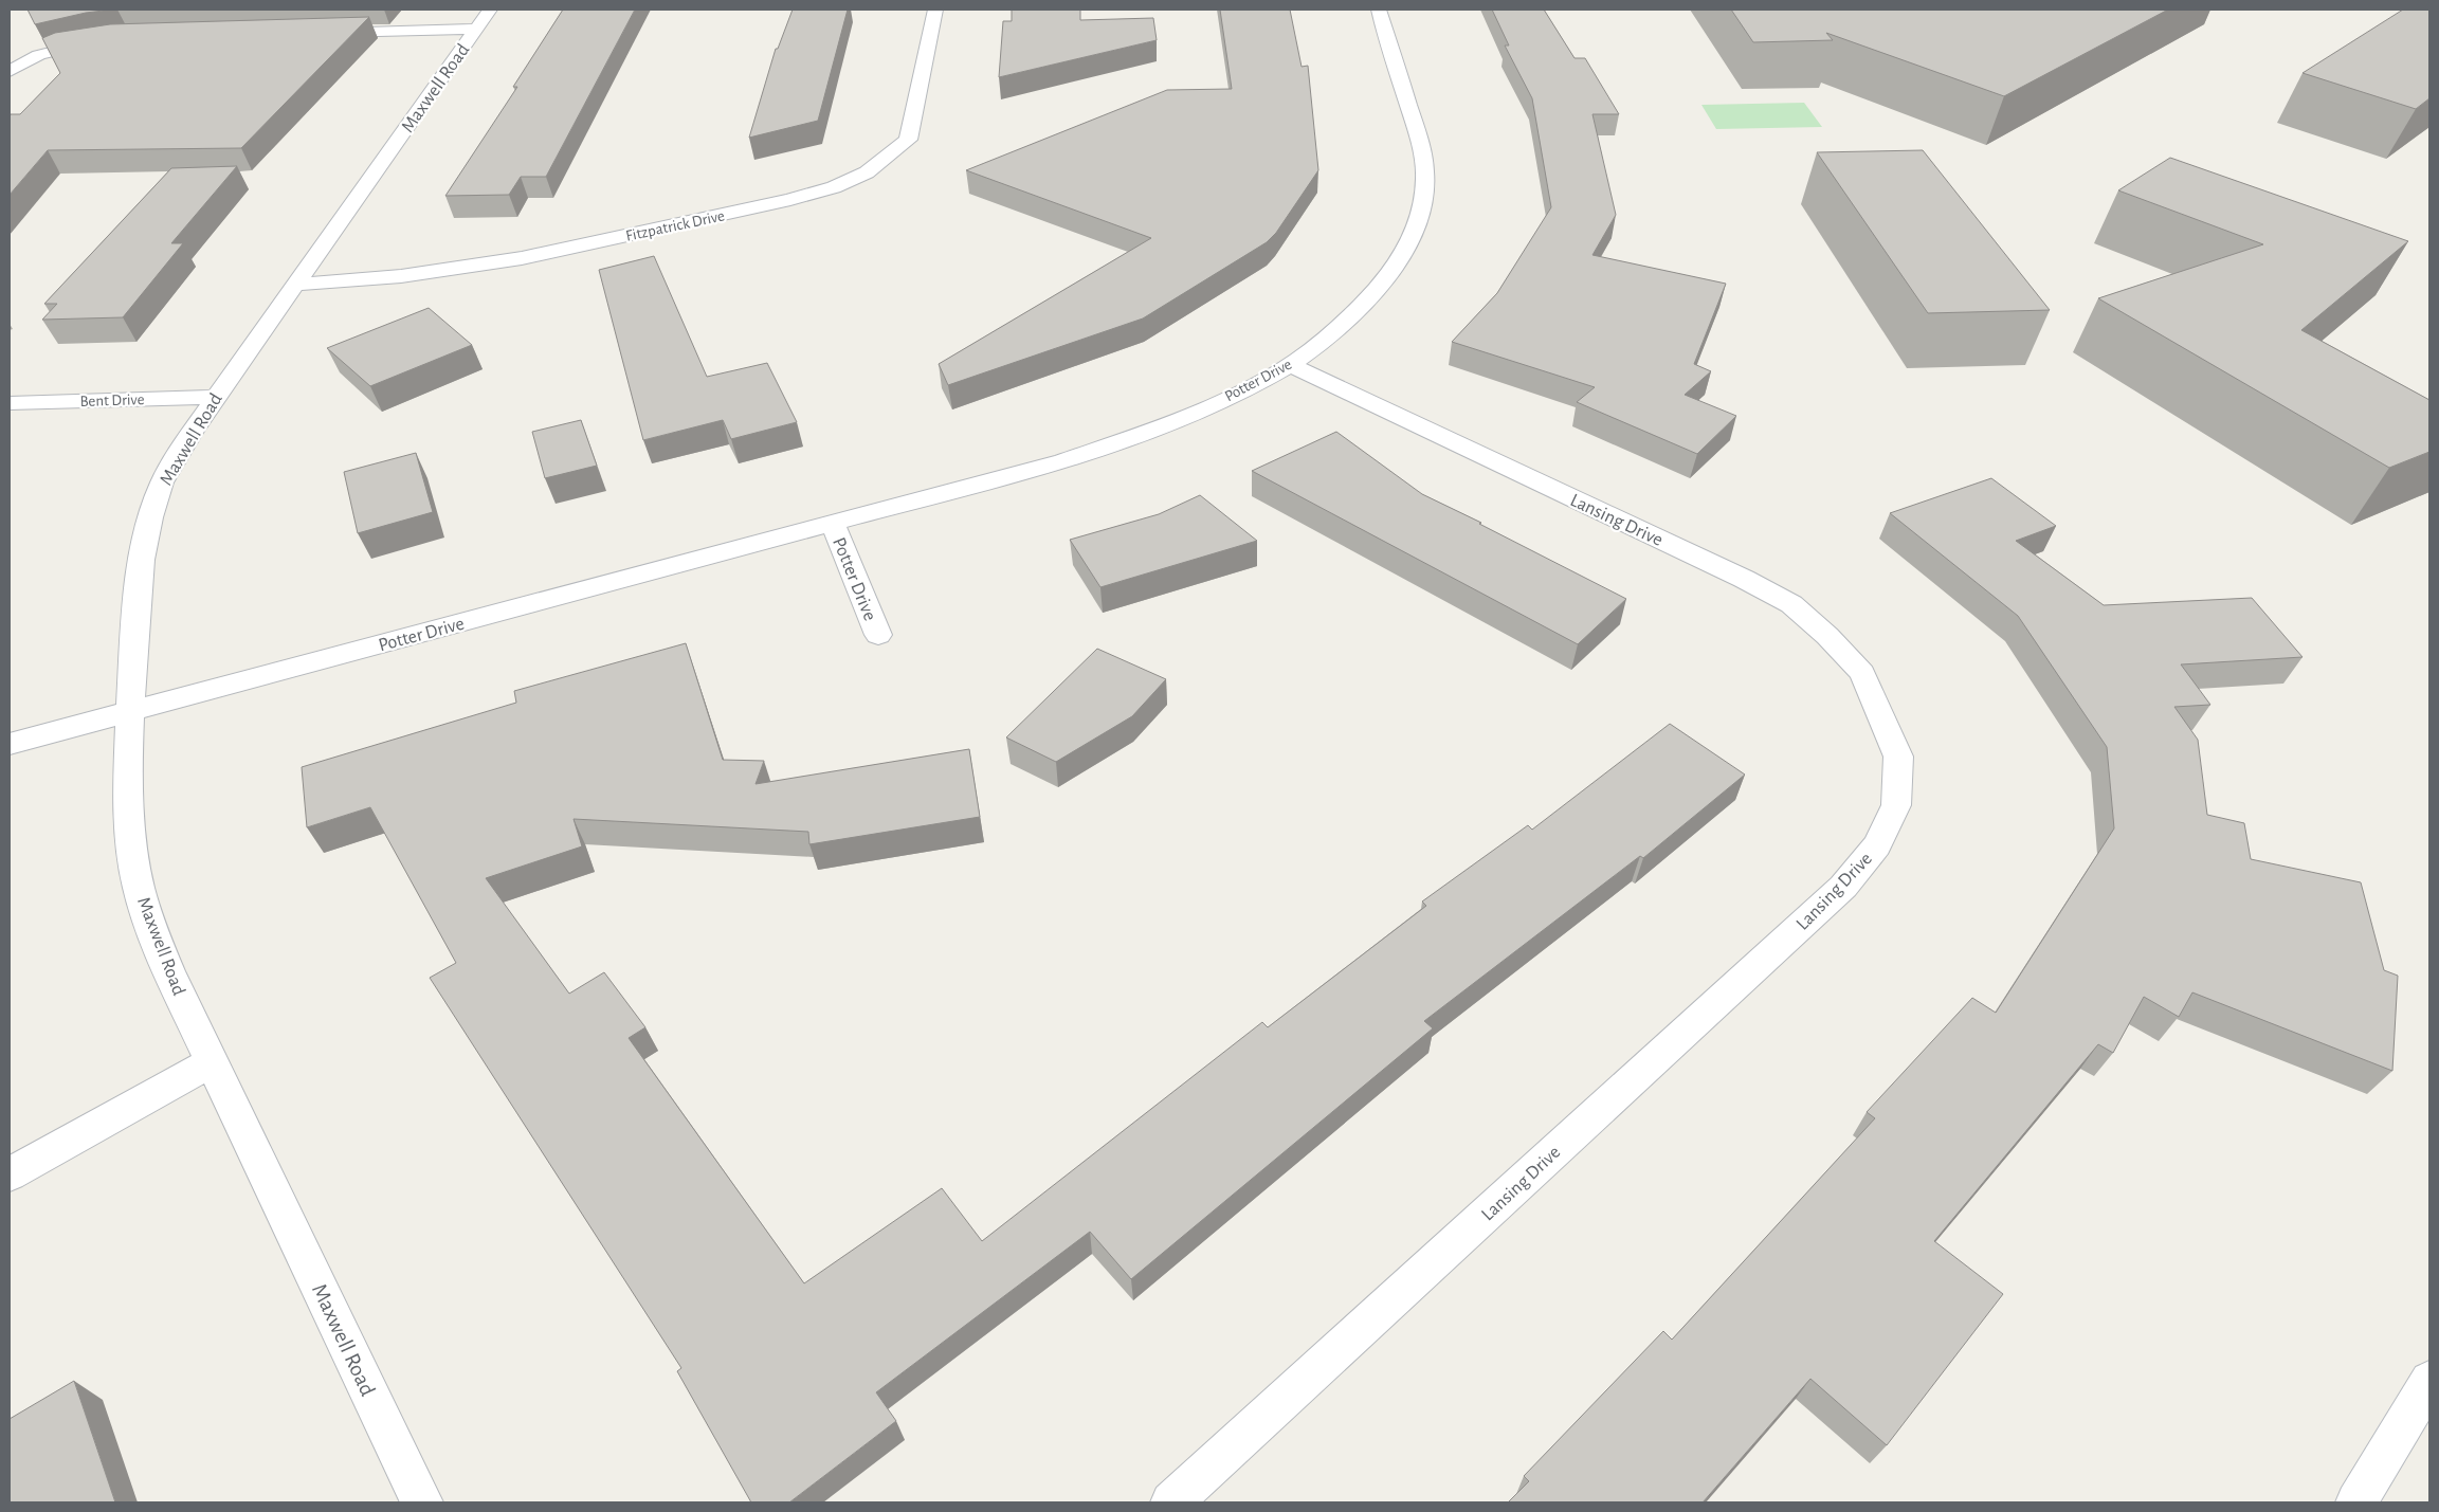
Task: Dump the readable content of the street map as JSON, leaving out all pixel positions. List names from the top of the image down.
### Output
{
  "streets": {
    "street": [
      "Maxwell Road",
      "Fitzpatrick Drive",
      "Potter Drive",
      "Bent Drive",
      "Lansing Drive"
    ]
  },
  "crossings": [
    ["Maxwell Road", "Fitzpatrick Drive"],
    ["Maxwell Road", "Potter Drive"],
    ["Maxwell Road", "Bent Drive"],
    ["Potter Drive", "Lansing Drive"]
  ]
}
